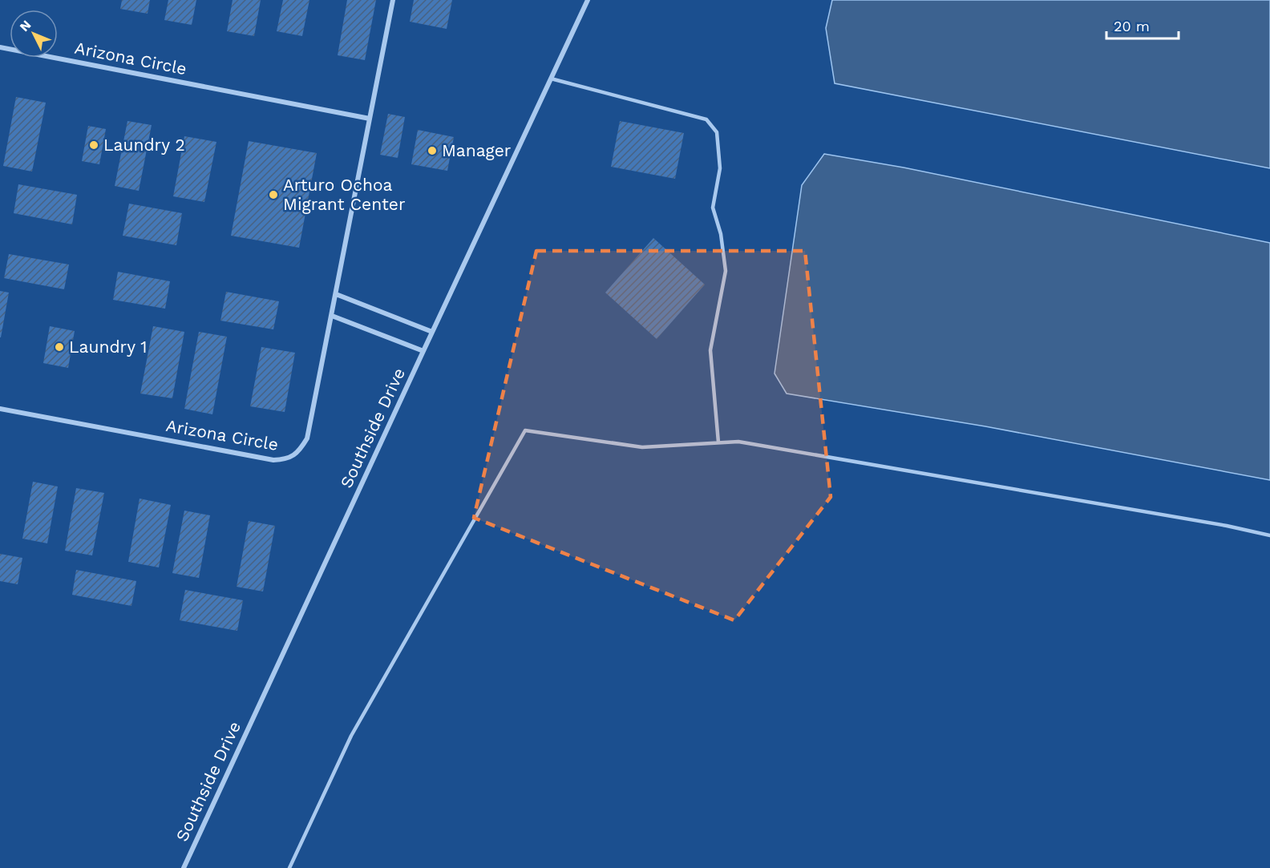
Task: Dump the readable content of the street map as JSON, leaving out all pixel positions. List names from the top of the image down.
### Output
{
  "streets": {
    "street": ["Arizona Circle", "Southside Drive"]
  },
  "places": [
    "Laundry 2",
    "Manager",
    "Arturo Ochoa Migrant Center",
    "Laundry 1"
  ],
  "scale_bar": "20 m",
  "north": "top left"
}
